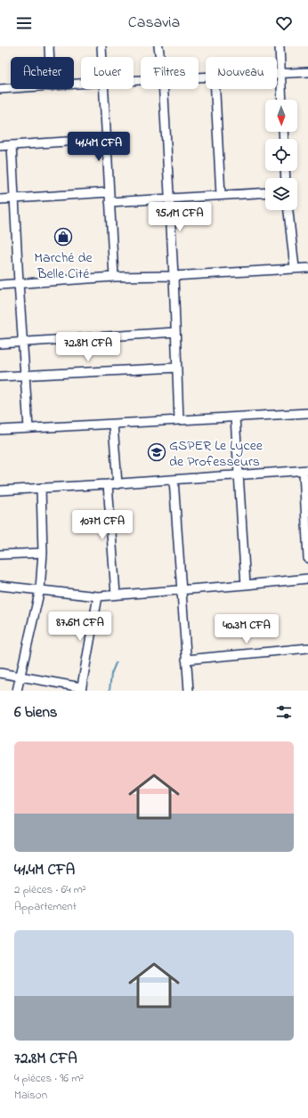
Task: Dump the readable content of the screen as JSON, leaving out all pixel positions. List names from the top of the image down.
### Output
{
  "places": {
    "shop": ["Marché de Belle Cité"],
    "school or university": ["GSPER Le Lycee de Professeurs"]
  },
  "north": "bottom",
  "page": {
    "header": "Casavia",
    "chip": [
      "Acheter",
      "Louer",
      "Filtres",
      "Nouveau"
    ],
    "price": [
      "41.4M CFA",
      "95.1M CFA",
      "72.8M CFA",
      "107M CFA",
      "87.6M CFA",
      "40.3M CFA"
    ],
    "heading": "6 biens",
    "list": [
      {
        "name": "41.4M CFA",
        "note": "2 pièces · 64 m² · Appartement"
      },
      {
        "name": "72.8M CFA",
        "note": "4 pièces · 96 m² · Maison"
      }
    ]
  }
}
